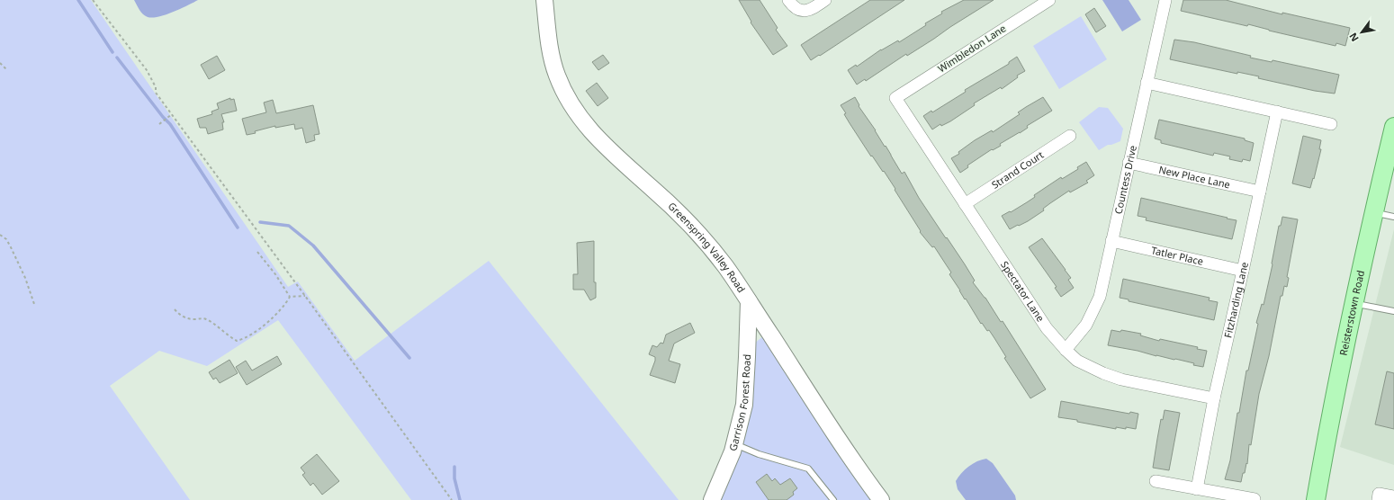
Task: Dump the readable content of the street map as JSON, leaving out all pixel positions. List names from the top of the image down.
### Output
{
  "streets": {
    "main road": ["Greenspring Valley Road", "Reisterstown Road", "Garrison Forest Road"],
    "street": [
      "Wimbledon Lane",
      "Strand Court",
      "New Place Lane",
      "Countess Drive",
      "Tatler Place",
      "Spectator Lane",
      "Fitzharding Lane"
    ]
  },
  "crossings": [
    ["Wimbledon Lane", "Spectator Lane"],
    ["Strand Court", "Spectator Lane"],
    ["New Place Lane", "Countess Drive"],
    ["New Place Lane", "Fitzharding Lane"],
    ["Countess Drive", "Tatler Place"],
    ["Countess Drive", "Spectator Lane"],
    ["Greenspring Valley Road", "Garrison Forest Road"],
    ["Tatler Place", "Fitzharding Lane"],
    ["Spectator Lane", "Fitzharding Lane"]
  ],
  "north": "bottom left"
}
